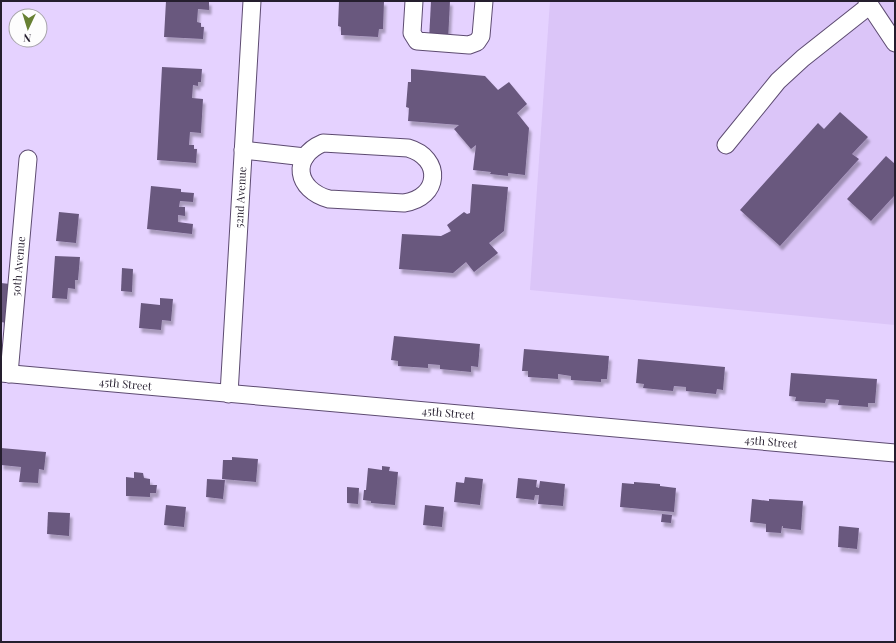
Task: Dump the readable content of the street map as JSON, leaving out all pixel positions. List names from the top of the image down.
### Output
{
  "streets": {
    "street": ["52nd Avenue", "50th Avenue", "45th Street"]
  },
  "crossings": [
    ["52nd Avenue", "45th Street"],
    ["50th Avenue", "45th Street"]
  ],
  "north": "bottom"
}
